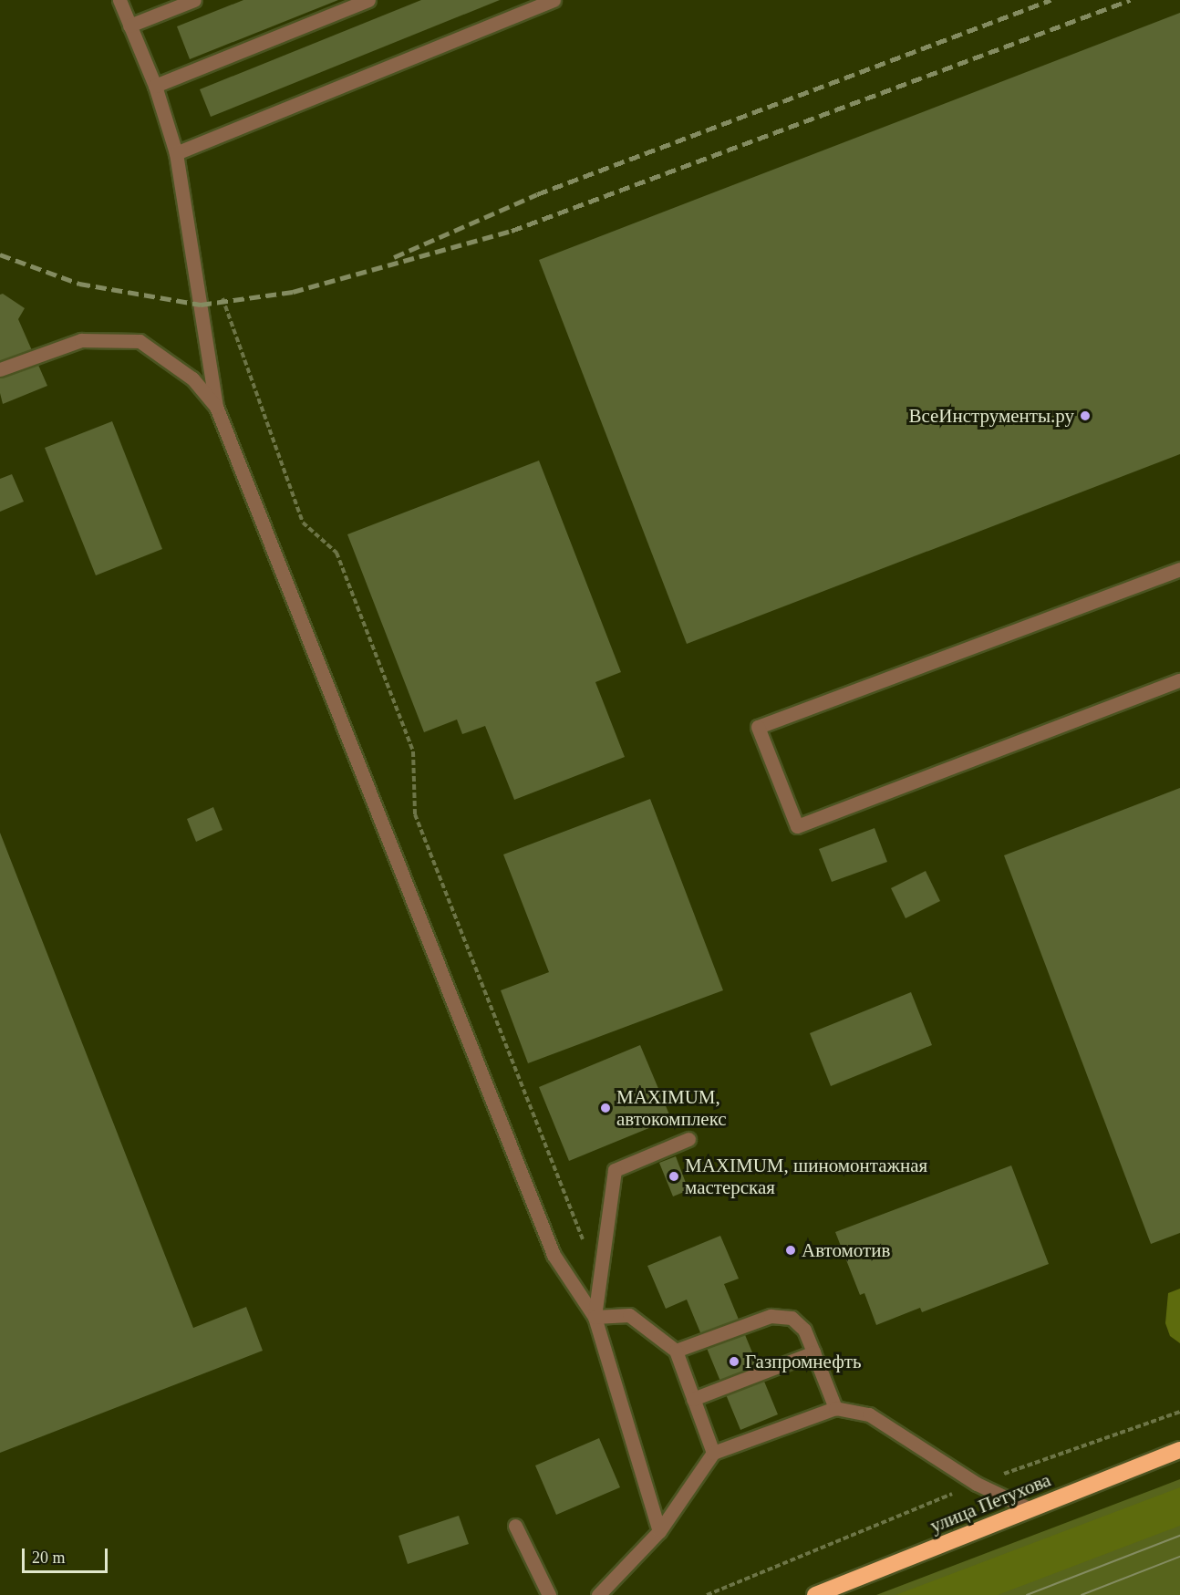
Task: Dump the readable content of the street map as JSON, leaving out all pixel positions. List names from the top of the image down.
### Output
{
  "streets": {
    "highway": ["улица Петухова"]
  },
  "places": [
    "ВсеИнструменты.ру",
    "MAXIMUM, автокомплекс",
    "MAXIMUM, шиномонтажная мастерская",
    "Автомотив",
    "Газпромнефть"
  ],
  "scale_bar": "20 m"
}
